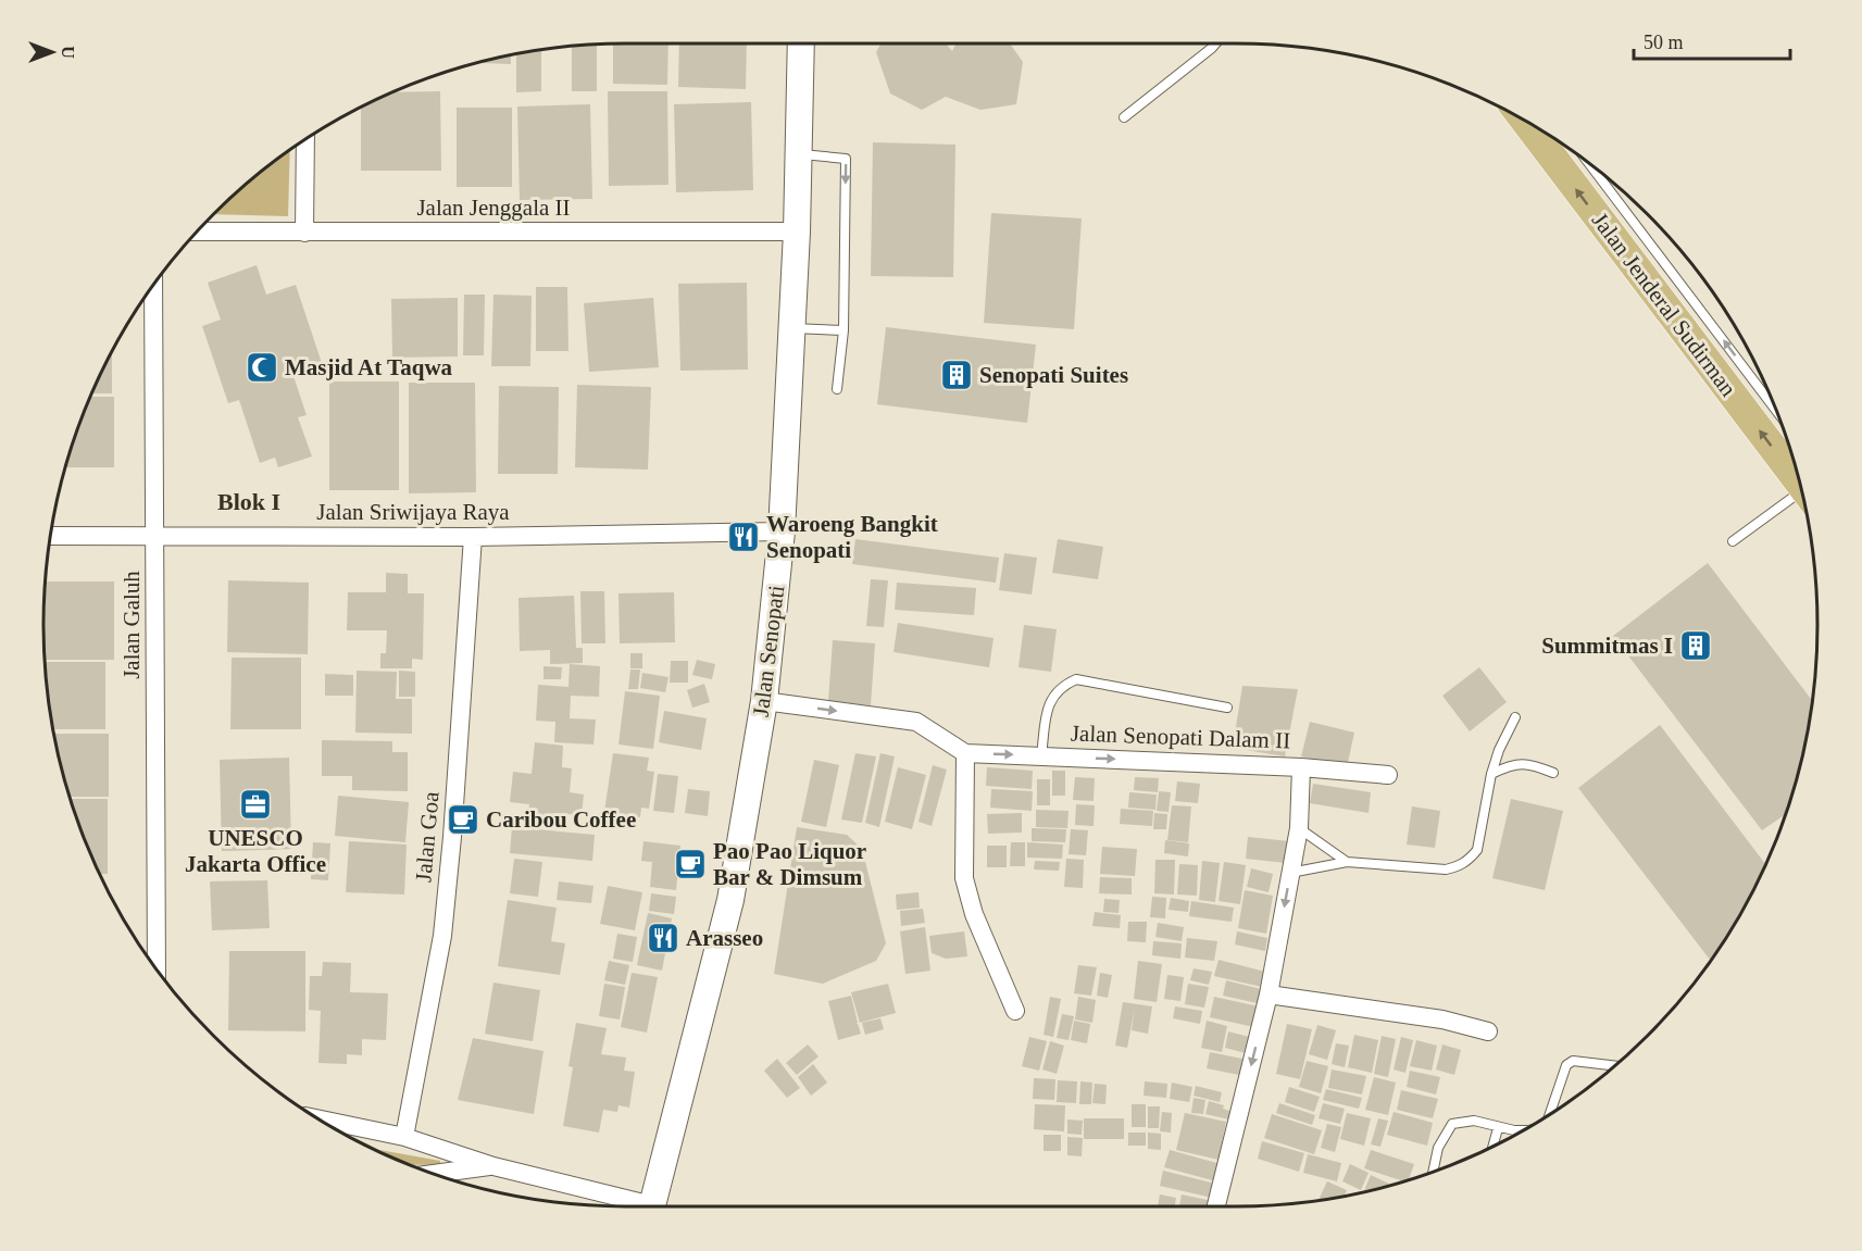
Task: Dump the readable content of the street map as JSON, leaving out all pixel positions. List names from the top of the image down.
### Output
{
  "streets": {
    "main road": ["Jalan Jenderal Sudirman", "Jalan Senopati"],
    "street": [
      "Jalan Jenggala II",
      "Jalan Sriwijaya Raya",
      "Jalan Galuh",
      "Jalan Senopati Dalam II",
      "Jalan Goa"
    ]
  },
  "crossings": [
    ["Jalan Jenggala II", "Jalan Senopati"],
    ["Jalan Sriwijaya Raya", "Jalan Galuh"],
    ["Jalan Sriwijaya Raya", "Jalan Senopati"],
    ["Jalan Sriwijaya Raya", "Jalan Goa"]
  ],
  "one_way": ["Jalan Jenderal Sudirman"],
  "districts": ["Blok I"],
  "places": {
    "mosque": ["Masjid At Taqwa"],
    "building": ["Senopati Suites", "Summitmas I"],
    "restaurant": ["Waroeng Bangkit Senopati", "Arasseo"],
    "office": ["UNESCO Jakarta Office"],
    "cafe": ["Caribou Coffee", "Pao Pao Liquor Bar & Dimsum"]
  },
  "scale_bar": "50 m",
  "north": "right"
}
